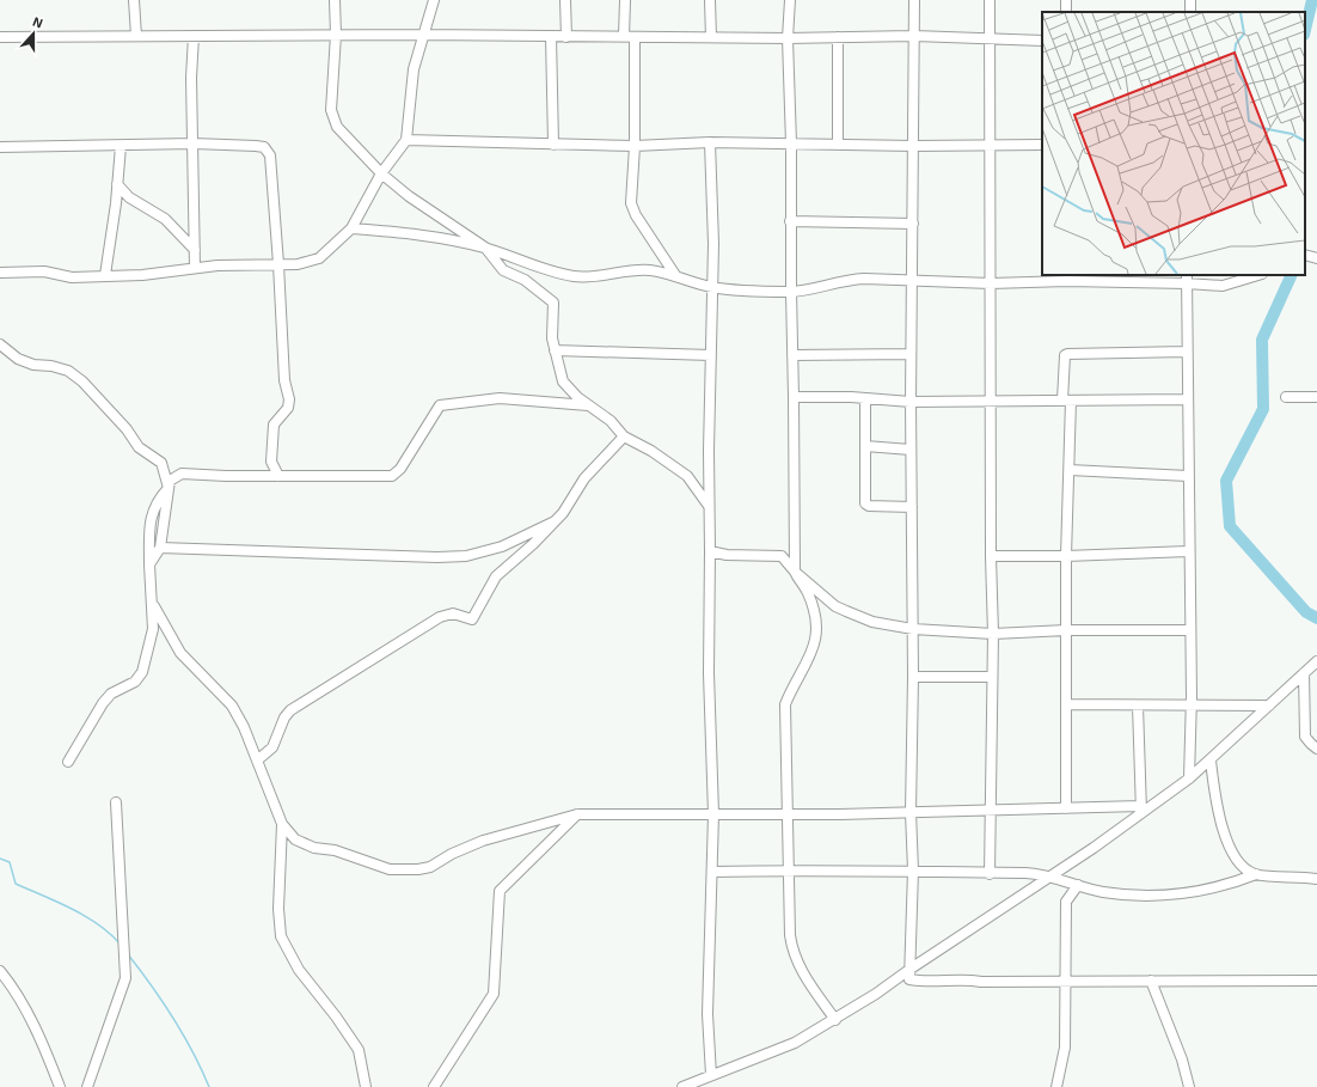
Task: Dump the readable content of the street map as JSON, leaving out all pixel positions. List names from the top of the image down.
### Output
{
  "north": "top"
}
